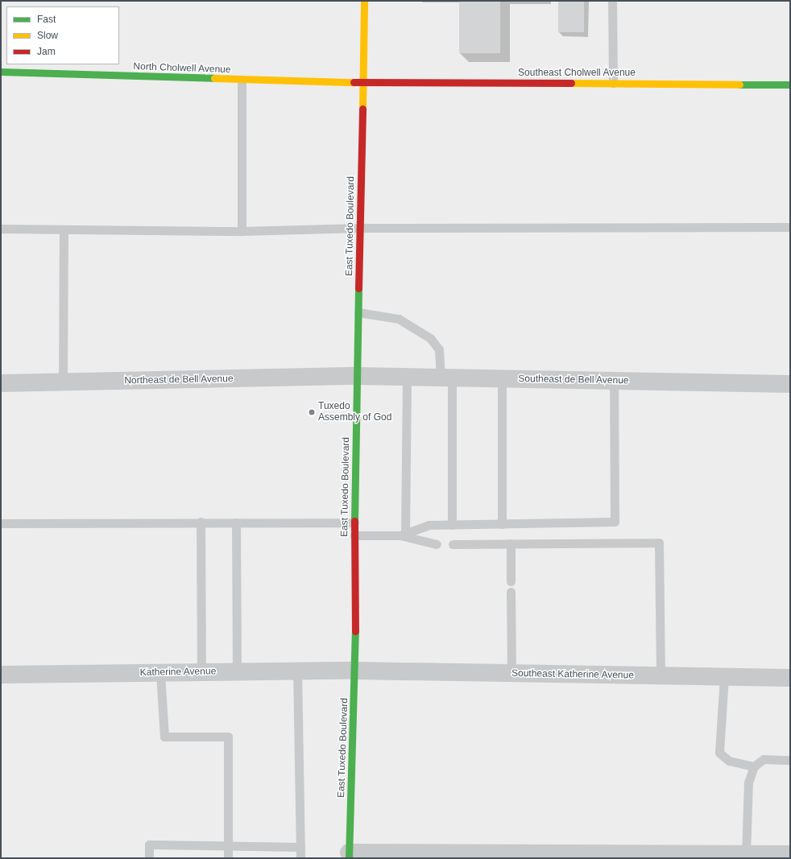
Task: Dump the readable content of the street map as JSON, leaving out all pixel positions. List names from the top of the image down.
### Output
{
  "streets": {
    "main road": ["North Cholwell Avenue", "Southeast Cholwell Avenue", "East Tuxedo Boulevard"],
    "street": [
      "Northeast de Bell Avenue",
      "Southeast de Bell Avenue",
      "Katherine Avenue",
      "Southeast Katherine Avenue"
    ]
  },
  "crossings": [
    ["North Cholwell Avenue", "Southeast Cholwell Avenue"],
    ["North Cholwell Avenue", "East Tuxedo Boulevard"],
    ["Southeast Cholwell Avenue", "East Tuxedo Boulevard"],
    ["East Tuxedo Boulevard", "Northeast de Bell Avenue"],
    ["East Tuxedo Boulevard", "Southeast de Bell Avenue"],
    ["East Tuxedo Boulevard", "Katherine Avenue"],
    ["East Tuxedo Boulevard", "Southeast Katherine Avenue"],
    ["Northeast de Bell Avenue", "Southeast de Bell Avenue"],
    ["Katherine Avenue", "Southeast Katherine Avenue"]
  ],
  "places": ["Tuxedo Assembly of God"],
  "legend": ["Fast", "Slow", "Jam"]
}
